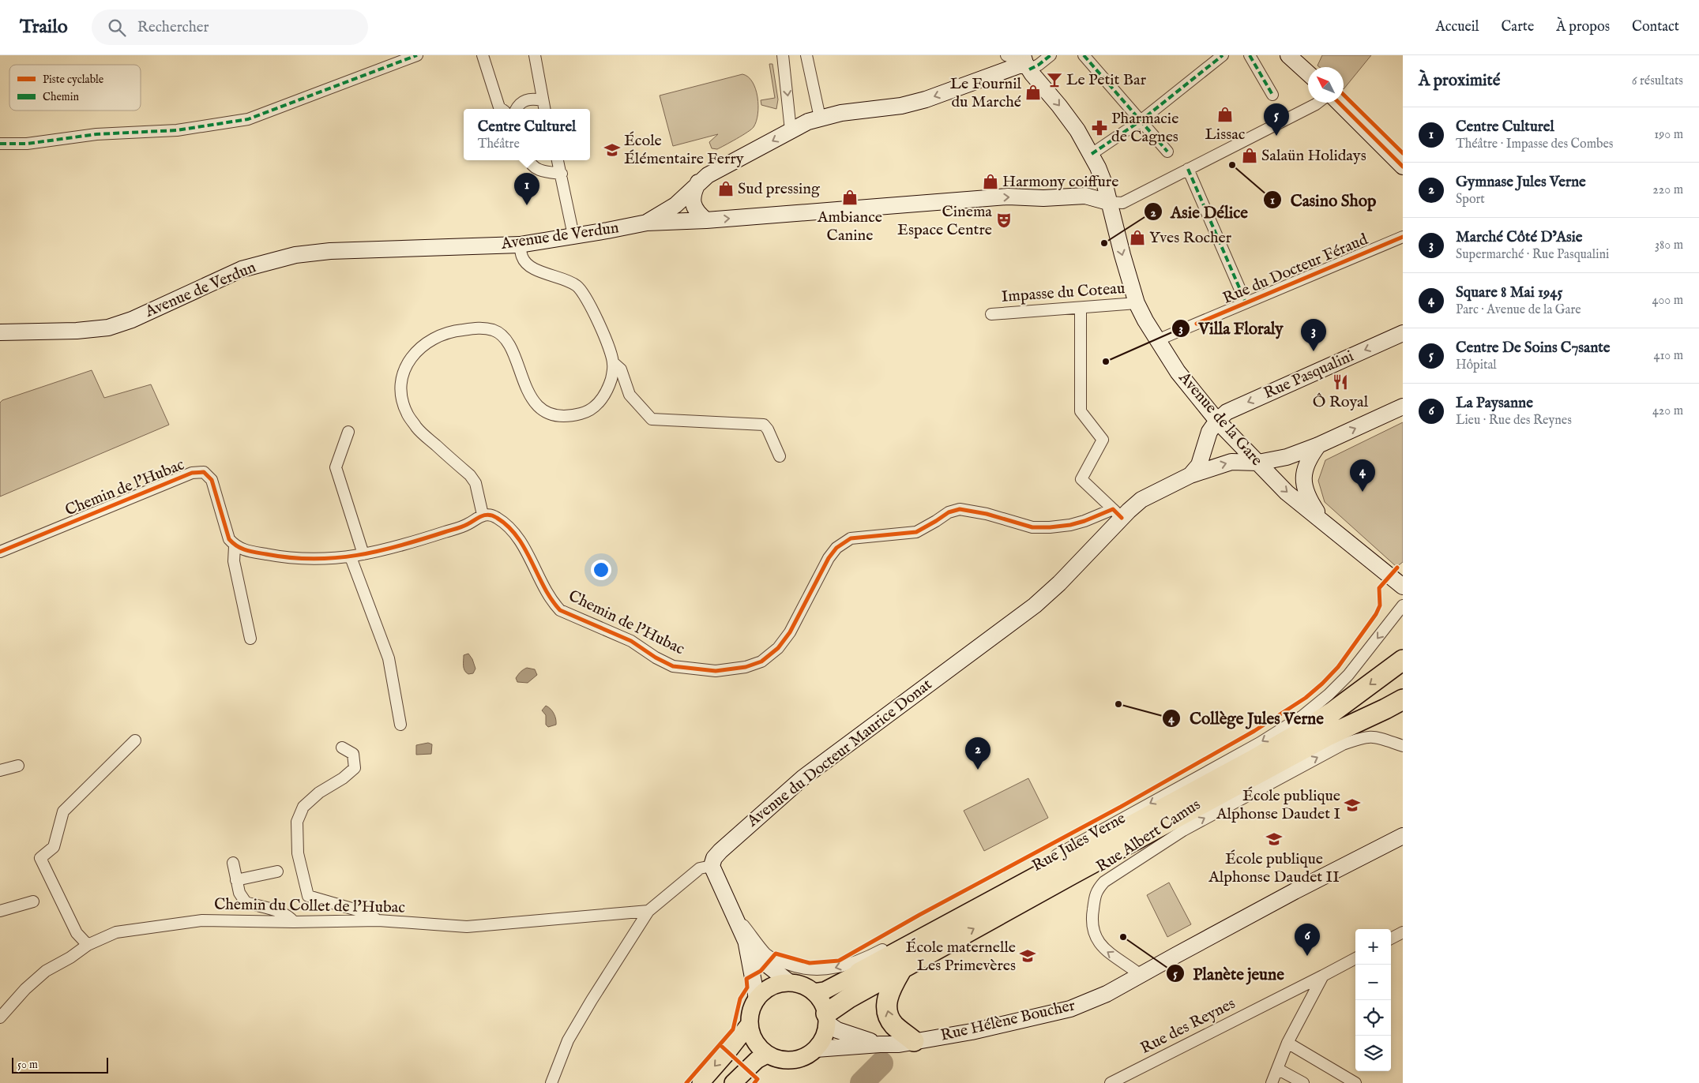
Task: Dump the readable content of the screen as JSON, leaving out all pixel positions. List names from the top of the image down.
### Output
{
  "streets": {
    "main road": [
      "Avenue de Verdun",
      "Rue Pasqualini",
      "Avenue de la Gare",
      "Avenue du Docteur Maurice Donat",
      "Rue Jules Verne",
      "Rue Hélène Boucher"
    ],
    "street": [
      "Rue du Docteur Féraud",
      "Impasse du Coteau",
      "Chemin de l'Hubac",
      "Rue Albert Camus",
      "Chemin du Collet de l'Hubac",
      "Rue des Reynes"
    ]
  },
  "crossings": [
    ["Avenue de Verdun", "Avenue de la Gare"],
    ["Rue du Docteur Féraud", "Avenue de la Gare"],
    ["Impasse du Coteau", "Avenue de la Gare"],
    ["Rue Pasqualini", "Avenue de la Gare"],
    ["Avenue de la Gare", "Avenue du Docteur Maurice Donat"],
    ["Chemin de l'Hubac", "Avenue du Docteur Maurice Donat"],
    ["Avenue du Docteur Maurice Donat", "Rue Jules Verne"],
    ["Rue Albert Camus", "Rue Hélène Boucher"],
    ["Rue Jules Verne", "Rue Hélène Boucher"]
  ],
  "one_way": ["Rue Pasqualini", "Avenue de la Gare", "Rue Jules Verne"],
  "places": {
    "bar": ["Le Petit Bar"],
    "shop": [
      "Le Fournil du Marché",
      "Lissac",
      "Salaün Holidays",
      "Harmony coiffure",
      "Sud pressing",
      "Ambiance Canine",
      "Yves Rocher"
    ],
    "pharmacy": ["Pharmacie de Cagnes"],
    "school or university": [
      "École Élémentaire Ferry",
      "École publique Alphonse Daudet I",
      "École publique Alphonse Daudet II",
      "École maternelle Les Primevères"
    ],
    "other": [
      "Casino Shop",
      "Asie Délice",
      "Villa Floraly",
      "Collège Jules Verne",
      "Planète jeune"
    ],
    "theatre": ["Cinema Espace Centre"],
    "restaurant": ["Ô Royal"]
  },
  "legend": ["Piste cyclable", "Chemin"],
  "scale_bar": "50 m",
  "north": "top left",
  "page": {
    "header": "Trailo",
    "search": "Rechercher",
    "nav": [
      "Accueil",
      "Carte",
      "À propos",
      "Contact"
    ],
    "heading": ["À proximité", "6 résultats"],
    "pins": [
      "5",
      "1",
      "3",
      "4",
      "2",
      "6"
    ],
    "list": [
      {
        "mark": "1",
        "name": "Centre Culturel",
        "note": "Théâtre · Impasse des Combes",
        "value": "190 m"
      },
      {
        "mark": "2",
        "name": "Gymnase Jules Verne",
        "note": "Sport",
        "value": "220 m"
      },
      {
        "mark": "3",
        "name": "Marché Côté D’Asie",
        "note": "Supermarché · Rue Pasqualini",
        "value": "380 m"
      },
      {
        "mark": "4",
        "name": "Square 8 Mai 1945",
        "note": "Parc · Avenue de la Gare",
        "value": "400 m"
      },
      {
        "mark": "5",
        "name": "Centre De Soins C7sante",
        "note": "Hôpital",
        "value": "410 m"
      },
      {
        "mark": "6",
        "name": "La Paysanne",
        "note": "Lieu · Rue des Reynes",
        "value": "420 m"
      }
    ],
    "popup": ["Centre Culturel", "Théâtre"],
    "map_buttons": ["+", "−"],
    "scale": "50 m"
  }
}
